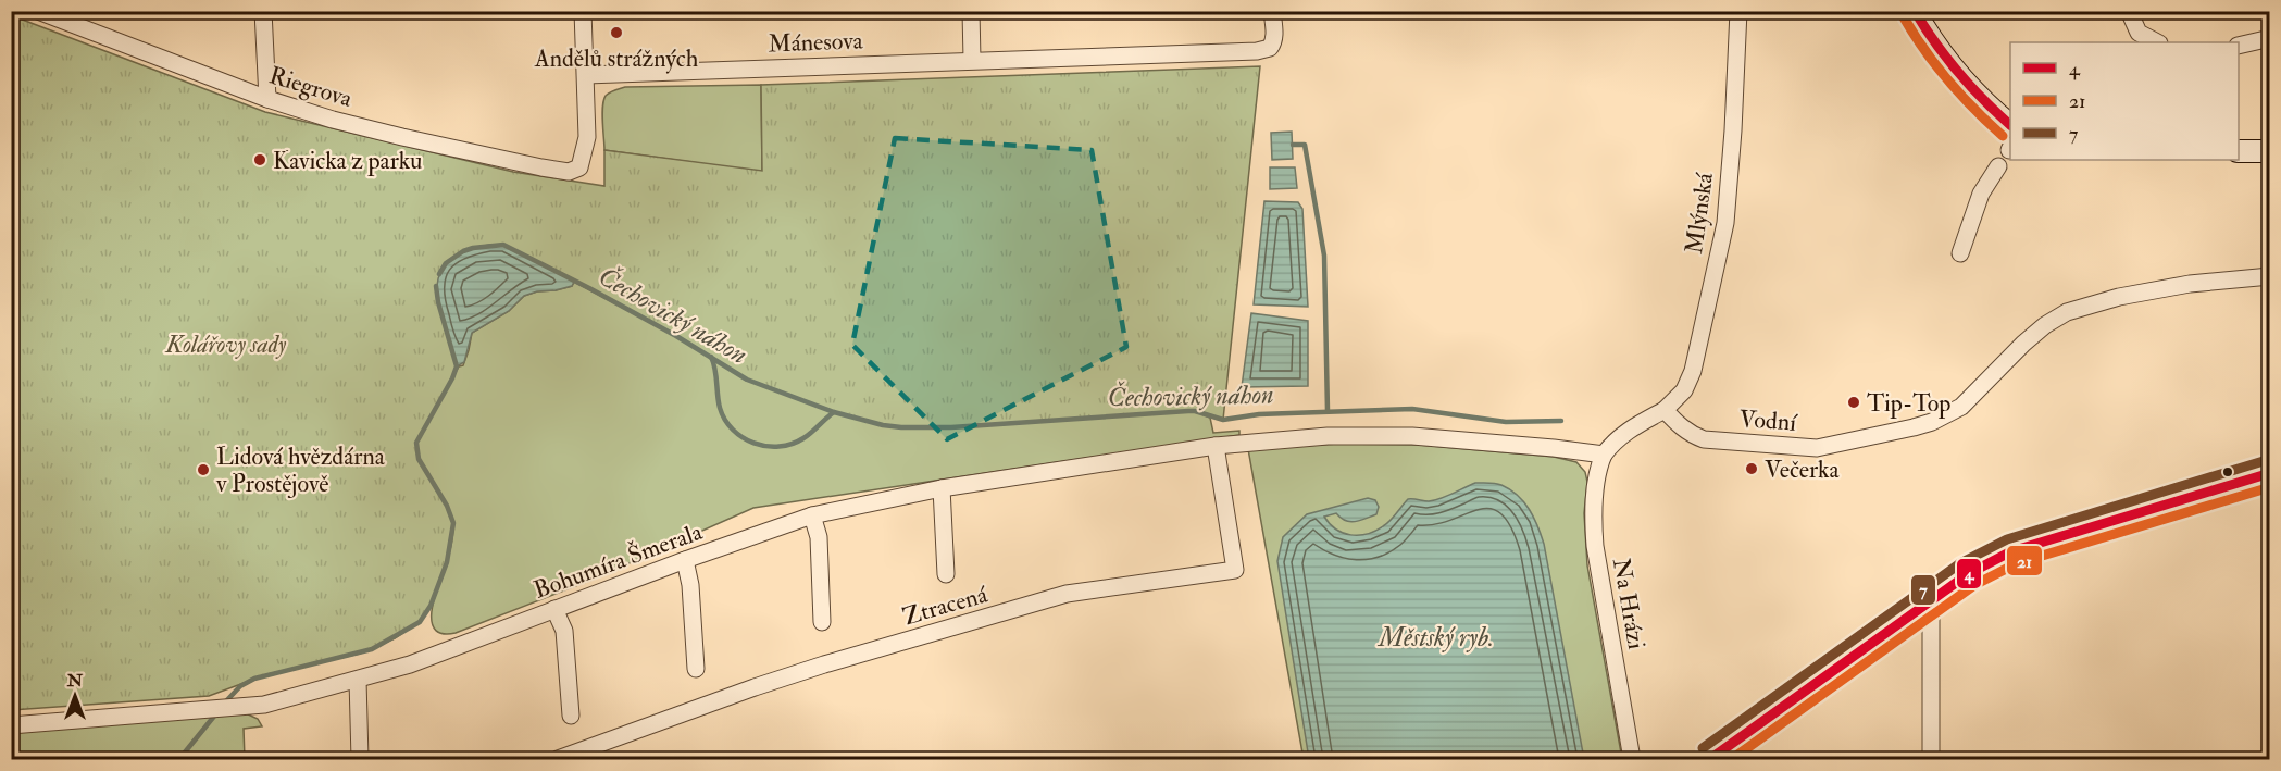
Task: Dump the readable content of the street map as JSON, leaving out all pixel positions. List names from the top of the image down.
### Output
{
  "streets": {
    "street": [
      "Mánesova",
      "Riegrova",
      "Mlýnská",
      "Vodní",
      "Bohumíra Šmerala",
      "Na Hrázi",
      "Ztracená"
    ]
  },
  "crossings": [
    ["Mánesova", "Riegrova"],
    ["Mlýnská", "Vodní"],
    ["Bohumíra Šmerala", "Na Hrázi"],
    ["Bohumíra Šmerala", "Ztracená"]
  ],
  "water": ["Čechovický náhon", "Městský ryb."],
  "parks": ["Kolářovy sady"],
  "places": [
    "Andělů strážných",
    "Kavicka z parku",
    "Tip-Top",
    "Večerka",
    "Lidová hvězdárna v Prostějově"
  ],
  "lines": ["transit line 4", "transit line 21", "transit line 7"],
  "legend": ["4", "21", "7"],
  "north": "top"
}
